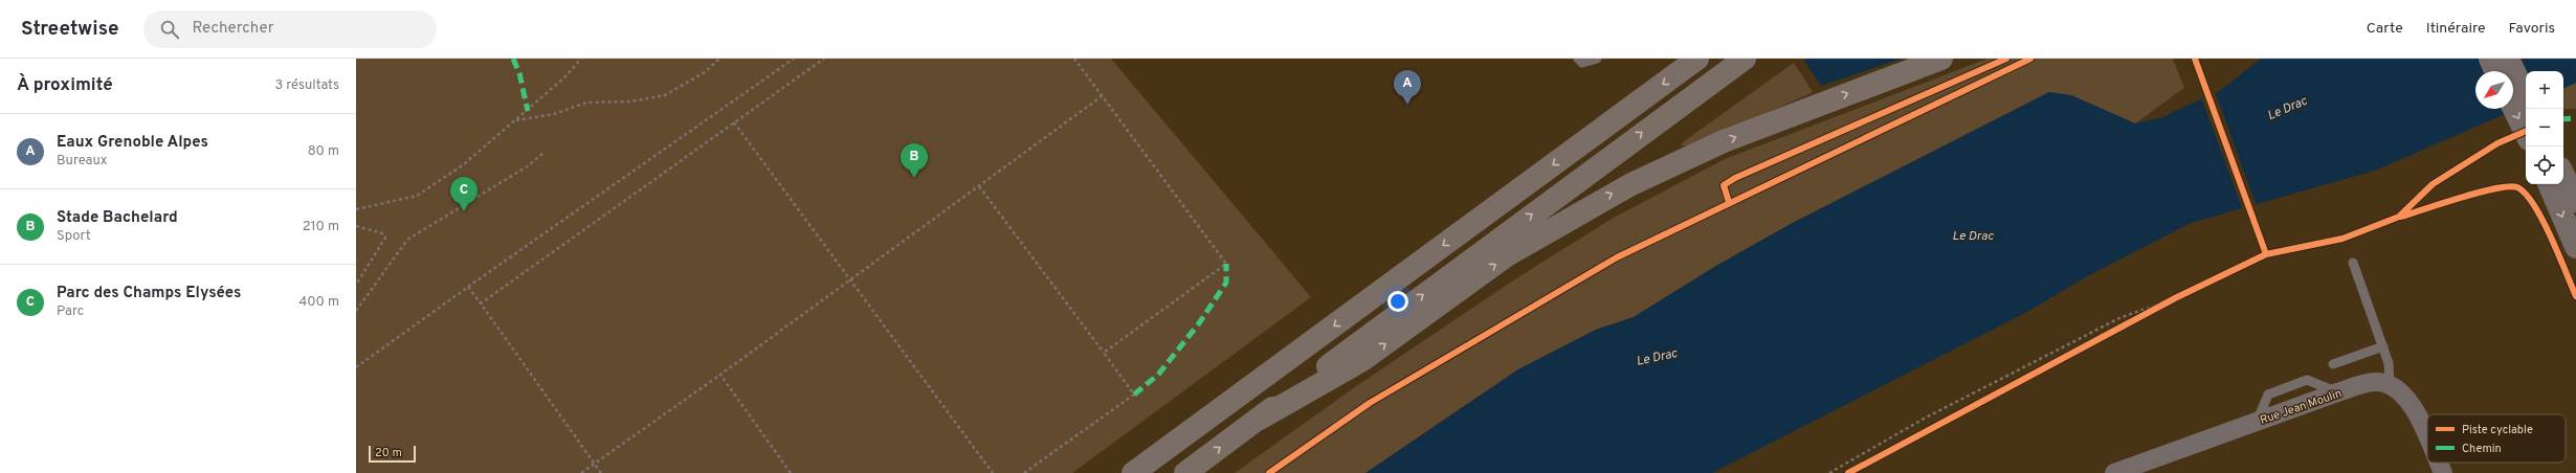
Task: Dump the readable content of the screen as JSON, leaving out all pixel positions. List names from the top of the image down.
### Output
{
  "streets": {
    "street": ["Rue Jean Moulin"]
  },
  "water": ["Le Drac"],
  "legend": ["Piste cyclable", "Chemin"],
  "scale_bar": "20 m",
  "north": "bottom left",
  "page": {
    "header": "Streetwise",
    "search": "Rechercher",
    "nav": ["Carte", "Itinéraire", "Favoris"],
    "heading": ["À proximité", "3 résultats"],
    "pins": ["A", "B", "C"],
    "map_buttons": ["+", "−"],
    "list": [
      {
        "mark": "A",
        "name": "Eaux Grenoble Alpes",
        "note": "Bureaux",
        "value": "80 m"
      },
      {
        "mark": "B",
        "name": "Stade Bachelard",
        "note": "Sport",
        "value": "210 m"
      },
      {
        "mark": "C",
        "name": "Parc des Champs Elysées",
        "note": "Parc",
        "value": "400 m"
      }
    ],
    "scale": "20 m"
  }
}
